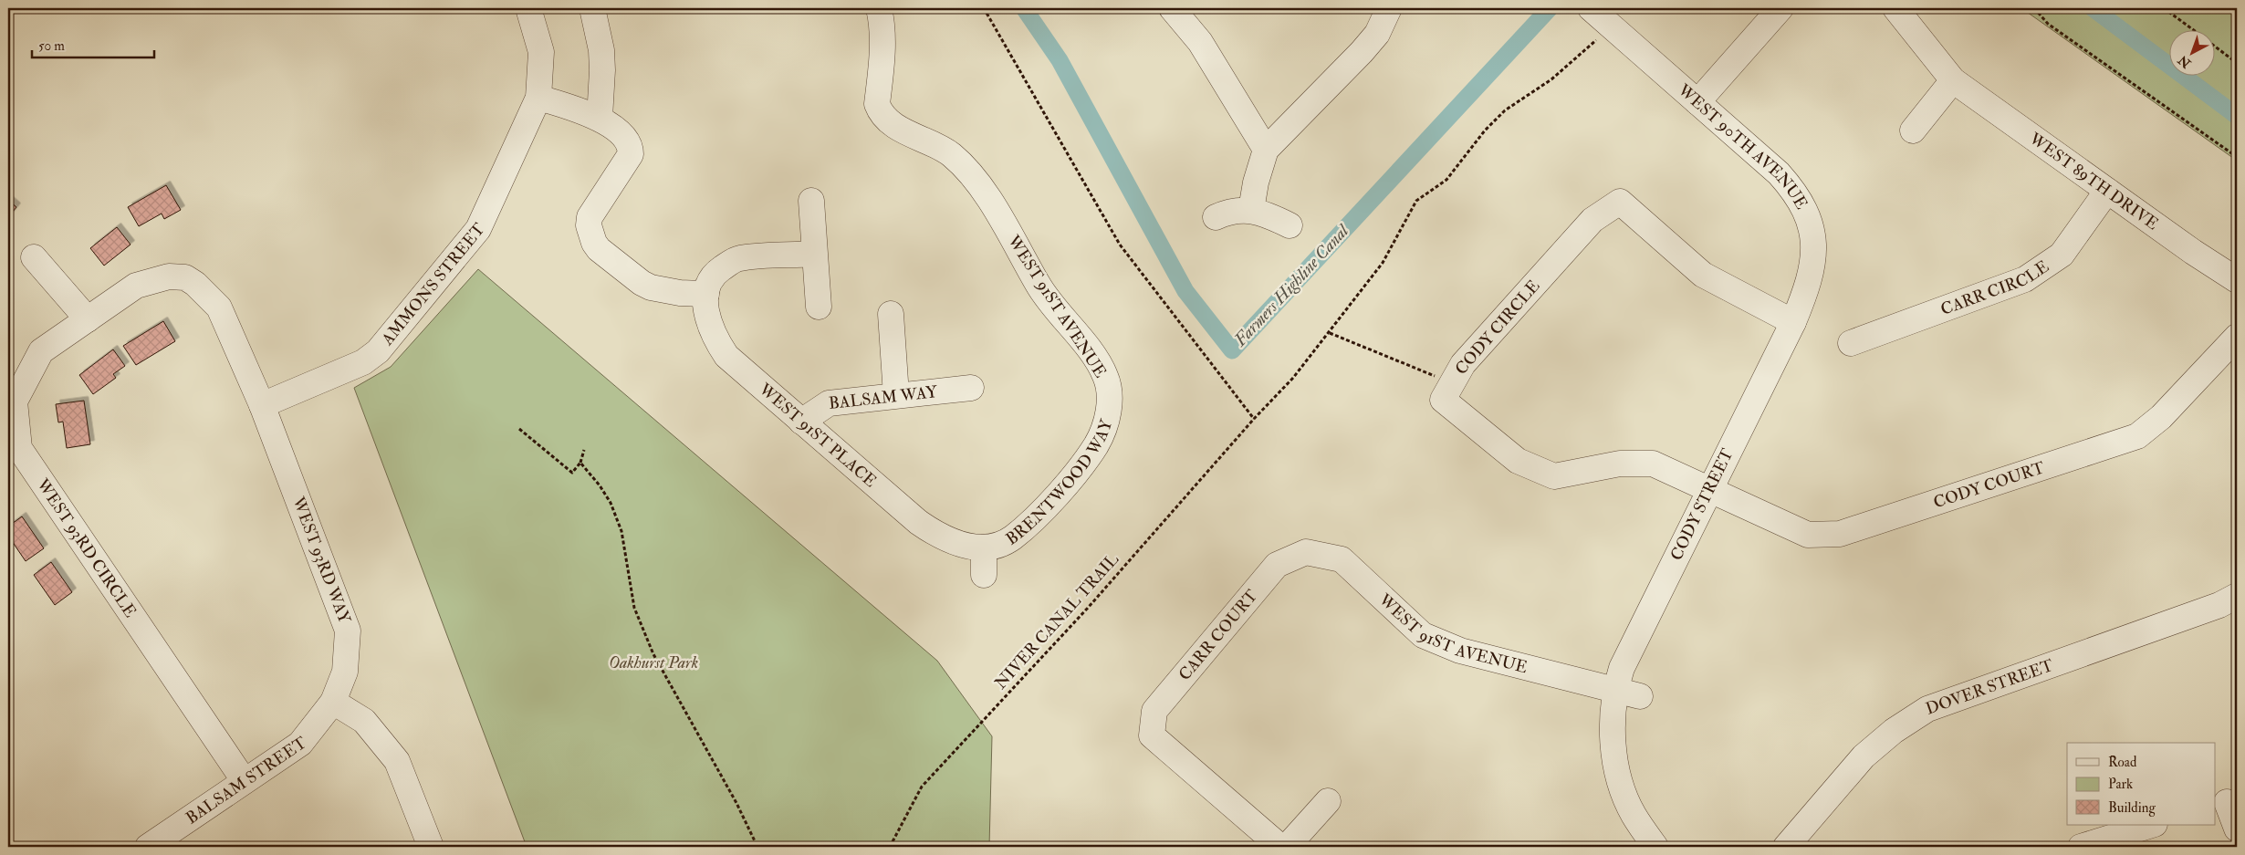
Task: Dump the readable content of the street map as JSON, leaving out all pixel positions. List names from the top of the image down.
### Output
{
  "streets": {
    "street": [
      "WEST 90TH AVENUE",
      "WEST 89TH DRIVE",
      "AMMONS STREET",
      "CARR CIRCLE",
      "WEST 91ST AVENUE",
      "CODY CIRCLE",
      "BALSAM WAY",
      "WEST 91ST PLACE",
      "BRENTWOOD WAY",
      "CODY COURT",
      "CODY STREET",
      "WEST 93RD CIRCLE",
      "WEST 93RD WAY",
      "CARR COURT",
      "DOVER STREET",
      "BALSAM STREET"
    ],
    "path": ["NIVER CANAL TRAIL"]
  },
  "crossings": [
    ["WEST 90TH AVENUE", "CODY CIRCLE"],
    ["WEST 90TH AVENUE", "CODY STREET"],
    ["WEST 89TH DRIVE", "CARR CIRCLE"],
    ["AMMONS STREET", "WEST 93RD CIRCLE"],
    ["AMMONS STREET", "WEST 93RD WAY"],
    ["WEST 91ST AVENUE", "BRENTWOOD WAY"],
    ["WEST 91ST AVENUE", "CODY STREET"],
    ["WEST 91ST AVENUE", "CARR COURT"],
    ["CODY CIRCLE", "CODY COURT"],
    ["CODY CIRCLE", "CODY STREET"],
    ["BALSAM WAY", "WEST 91ST PLACE"],
    ["WEST 91ST PLACE", "BRENTWOOD WAY"],
    ["CODY COURT", "CODY STREET"],
    ["WEST 93RD CIRCLE", "WEST 93RD WAY"],
    ["WEST 93RD CIRCLE", "BALSAM STREET"],
    ["WEST 93RD WAY", "BALSAM STREET"]
  ],
  "water": ["Farmers Highline Canal"],
  "parks": ["Oakhurst Park"],
  "legend": ["Road", "Park", "Building"],
  "scale_bar": "50 m",
  "north": "bottom left"
}
